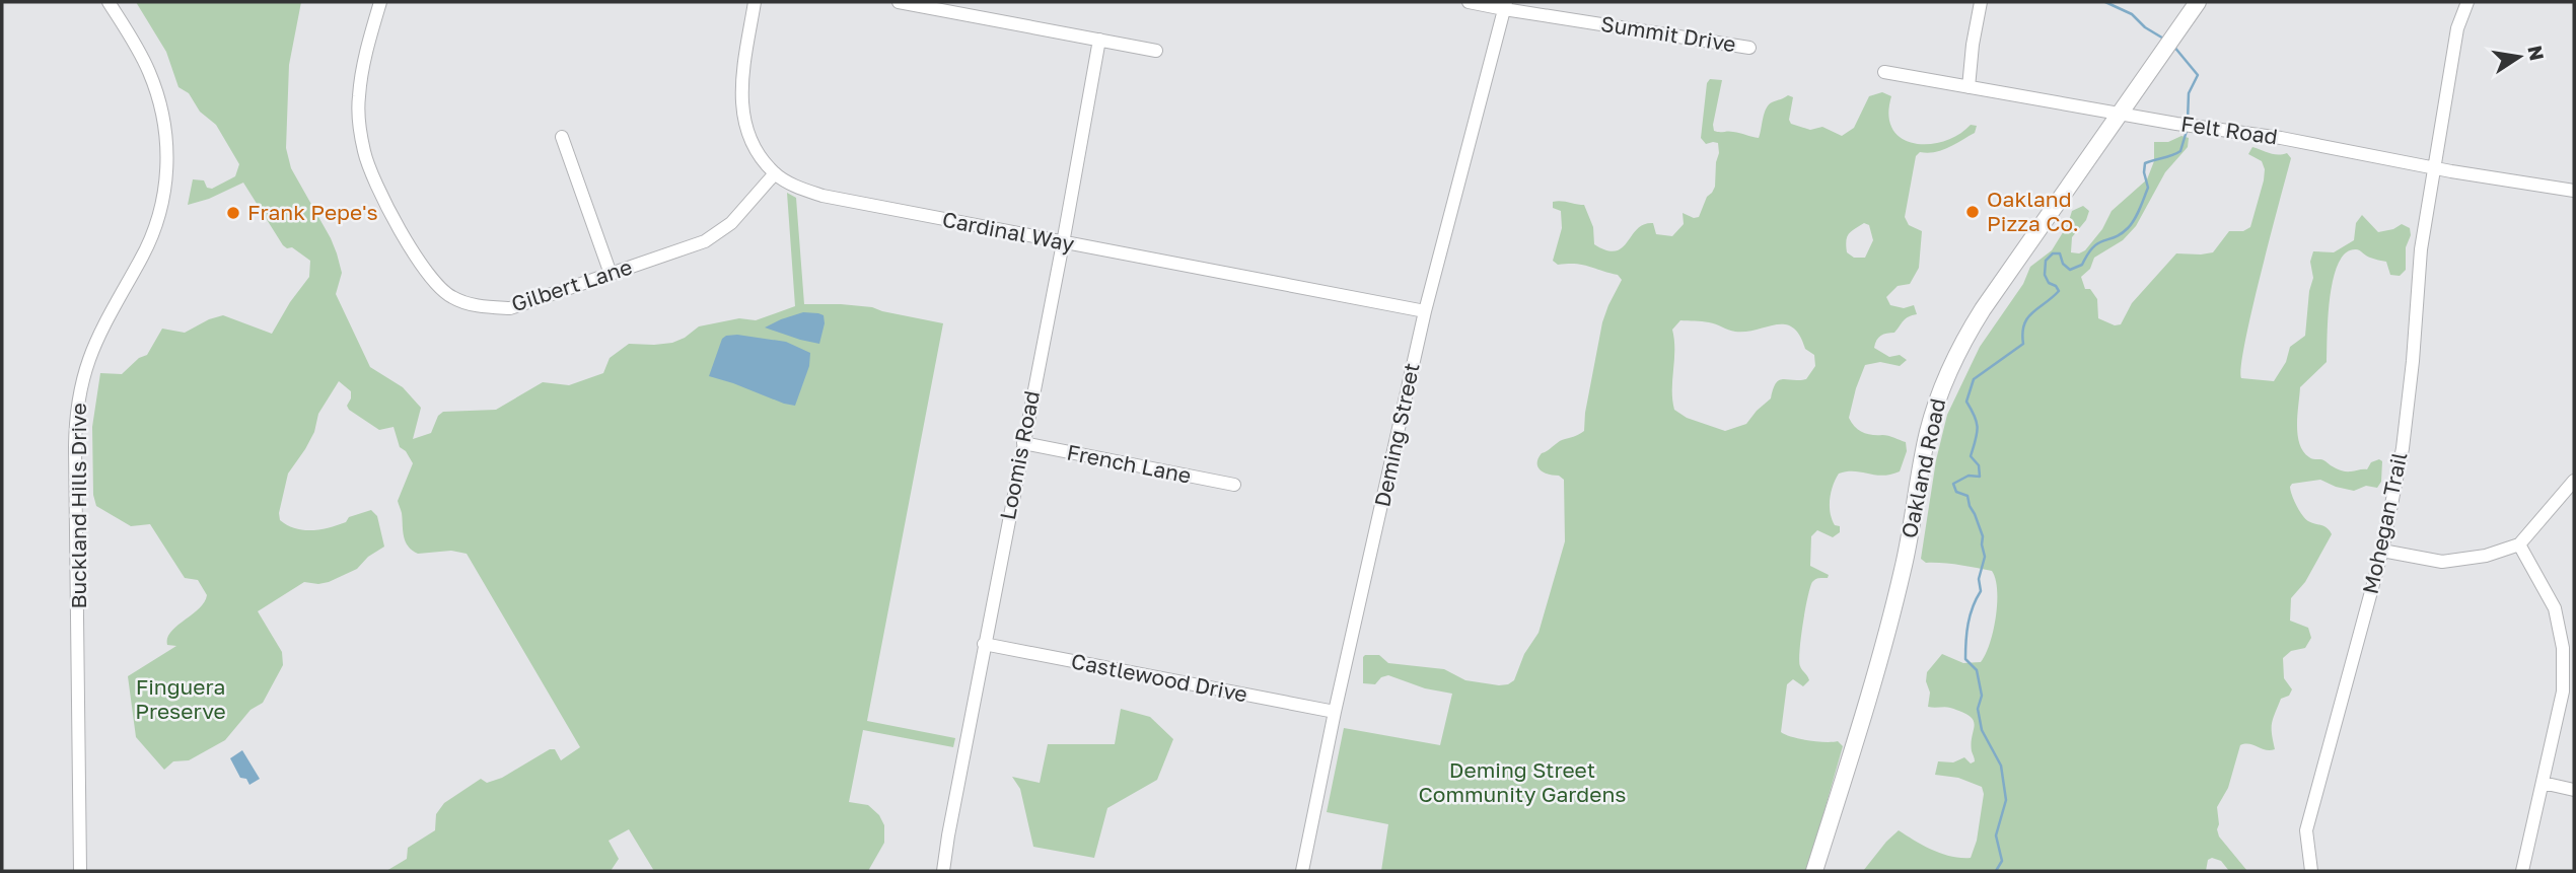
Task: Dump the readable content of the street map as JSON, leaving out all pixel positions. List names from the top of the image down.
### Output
{
  "streets": {
    "main road": ["Oakland Road"],
    "street": [
      "Summit Drive",
      "Felt Road",
      "Cardinal Way",
      "Gilbert Lane",
      "Deming Street",
      "Loomis Road",
      "French Lane",
      "Buckland Hills Drive",
      "Mohegan Trail",
      "Castlewood Drive"
    ]
  },
  "crossings": [
    ["Summit Drive", "Deming Street"],
    ["Felt Road", "Oakland Road"],
    ["Felt Road", "Mohegan Trail"],
    ["Cardinal Way", "Gilbert Lane"],
    ["Cardinal Way", "Deming Street"],
    ["Cardinal Way", "Loomis Road"],
    ["Deming Street", "Castlewood Drive"],
    ["Loomis Road", "French Lane"],
    ["Loomis Road", "Castlewood Drive"]
  ],
  "parks": ["Finguera Preserve", "Deming Street Community Gardens"],
  "places": ["Oakland Pizza Co.", "Frank Pepe's"],
  "north": "right"
}
